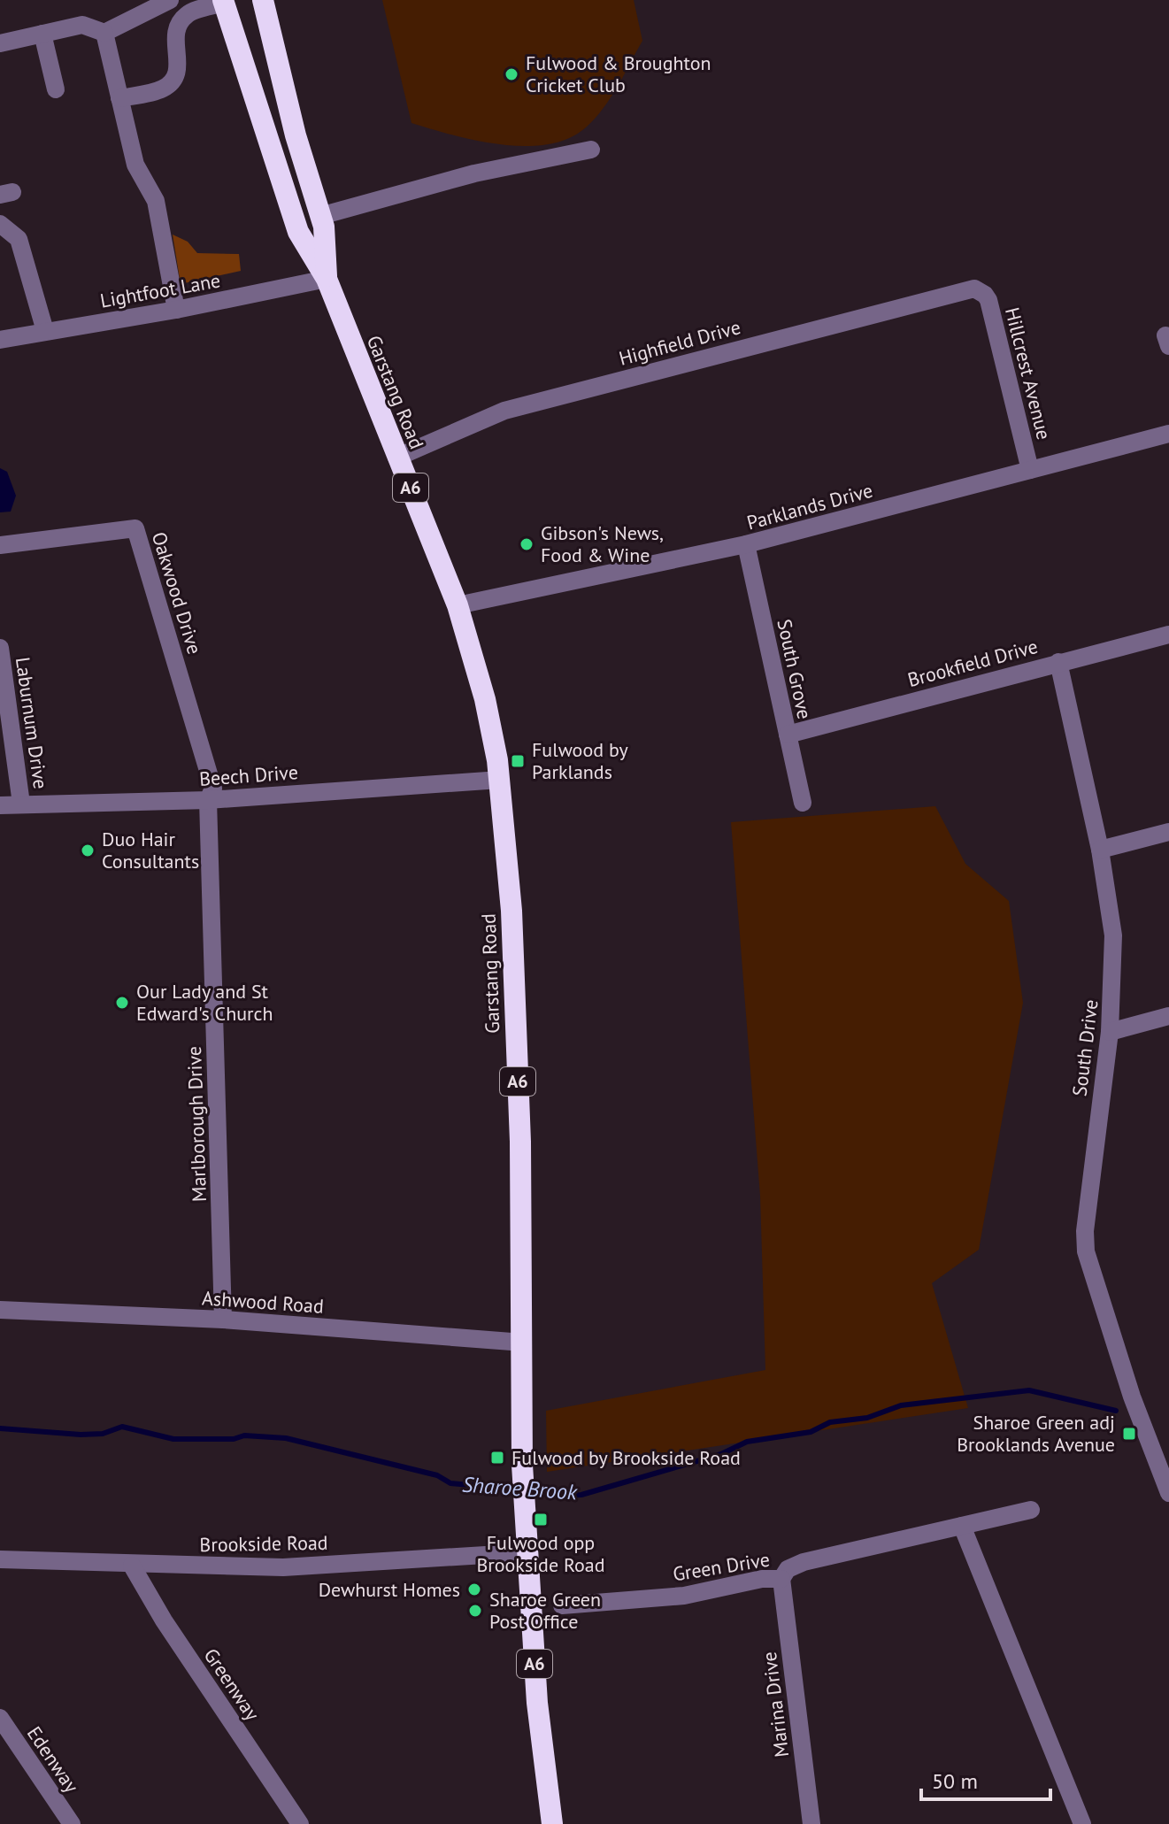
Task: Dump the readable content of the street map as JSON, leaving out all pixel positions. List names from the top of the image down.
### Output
{
  "streets": {
    "highway": ["Garstang Road", "A6"],
    "street": [
      "Lightfoot Lane",
      "Highfield Drive",
      "Hillcrest Avenue",
      "Parklands Drive",
      "Oakwood Drive",
      "Brookfield Drive",
      "South Grove",
      "Laburnum Drive",
      "Beech Drive",
      "South Drive",
      "Marlborough Drive",
      "Ashwood Road",
      "Brookside Road",
      "Green Drive",
      "Greenway",
      "Marina Drive",
      "Edenway"
    ]
  },
  "crossings": [
    ["Lightfoot Lane", "Garstang Road"],
    ["Highfield Drive", "Hillcrest Avenue"],
    ["Highfield Drive", "Garstang Road"],
    ["Hillcrest Avenue", "Parklands Drive"],
    ["Garstang Road", "Parklands Drive"],
    ["Garstang Road", "Beech Drive"],
    ["Garstang Road", "Ashwood Road"],
    ["Garstang Road", "Brookside Road"],
    ["Parklands Drive", "South Grove"],
    ["Oakwood Drive", "Beech Drive"],
    ["Oakwood Drive", "Marlborough Drive"],
    ["Brookfield Drive", "South Grove"],
    ["Brookfield Drive", "South Drive"],
    ["Laburnum Drive", "Beech Drive"],
    ["Beech Drive", "Marlborough Drive"],
    ["Marlborough Drive", "Ashwood Road"],
    ["Brookside Road", "Greenway"],
    ["Green Drive", "Marina Drive"]
  ],
  "water": ["Sharoe Brook"],
  "places": {
    "other": [
      "Fulwood & Broughton Cricket Club",
      "Gibson's News, Food & Wine",
      "Duo Hair Consultants",
      "Our Lady and St Edward's Church",
      "Dewhurst Homes",
      "Sharoe Green Post Office"
    ],
    "transit": [
      "Fulwood by Parklands",
      "Sharoe Green adj Brooklands Avenue",
      "Fulwood by Brookside Road",
      "Fulwood opp Brookside Road"
    ]
  },
  "scale_bar": "50 m"
}
